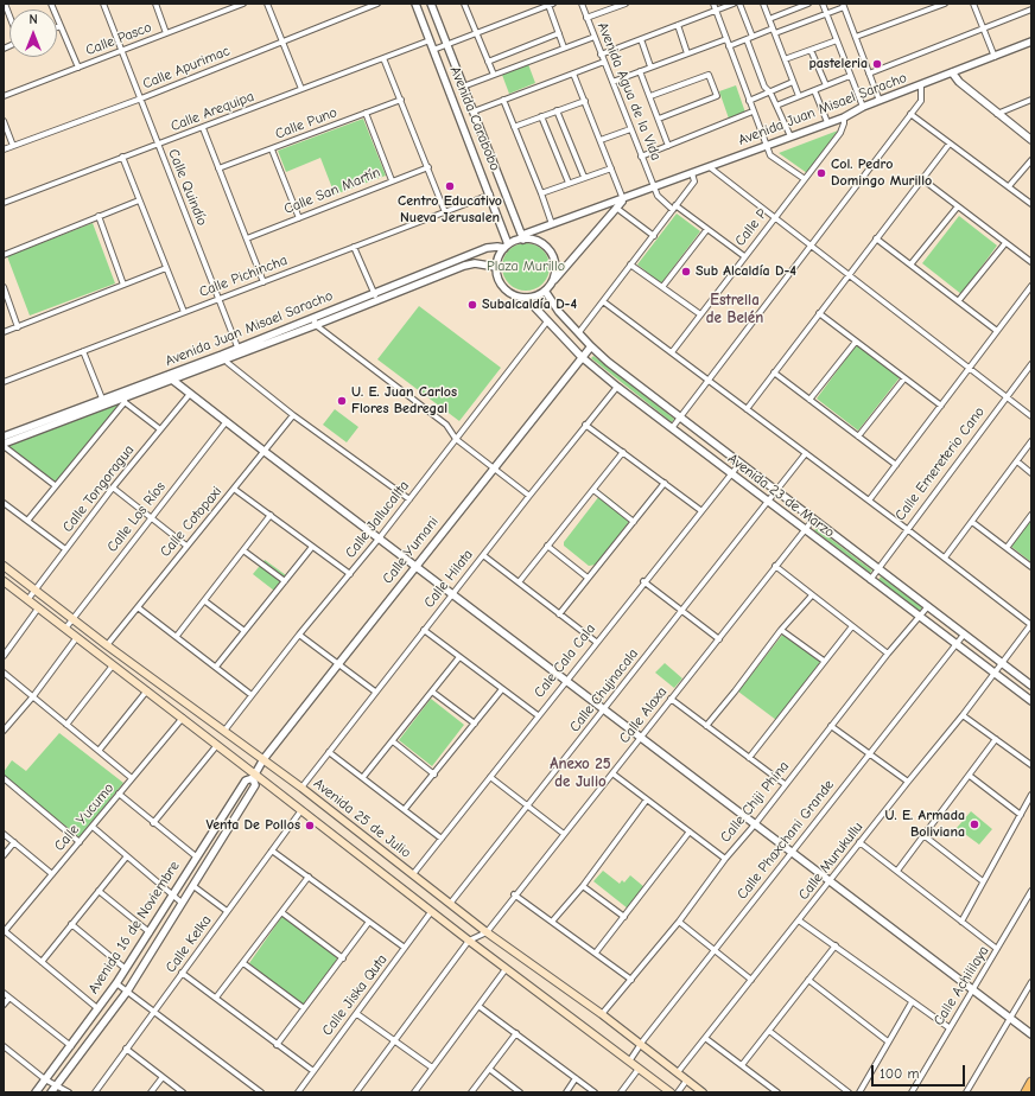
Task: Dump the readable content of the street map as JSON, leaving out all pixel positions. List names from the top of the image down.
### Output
{
  "streets": {
    "main road": ["Avenida 25 de Julio"],
    "street": [
      "Calle Pasco",
      "Calle Apurimac",
      "Avenida Agua de la Vida",
      "Avenida Juan Misael Saracho",
      "Calle Arequipa",
      "Avenida Carabobo",
      "Calle Puno",
      "Calle Quindío",
      "Calle San Martín",
      "Calle P",
      "Calle Pichincha",
      "Calle Emereterio Cano",
      "Calle Tongoragua",
      "Avenida 23 de Marzo",
      "Calle Los Ríos",
      "Calle Jallucallta",
      "Calle Cotopaxi",
      "Calle Yumani",
      "Calle Hilata",
      "Cale Cala Cala",
      "Calle Chujnacala",
      "Calle Alaxa",
      "Calle Chiji Phina",
      "Calle Yucumo",
      "Calle Phaxchani Grande",
      "Calle Murukullu",
      "Avenida 16 de Noviembre",
      "Calle Kelka",
      "Calle Achililaya",
      "Calle Jiska Quta"
    ]
  },
  "crossings": [
    ["Calle Pasco", "Calle Quindío"],
    ["Calle Apurimac", "Calle Quindío"],
    ["Avenida Agua de la Vida", "Avenida Juan Misael Saracho"],
    ["Avenida Agua de la Vida", "Calle P"],
    ["Avenida Juan Misael Saracho", "Avenida Carabobo"],
    ["Avenida Juan Misael Saracho", "Calle Quindío"],
    ["Avenida Juan Misael Saracho", "Calle P"],
    ["Avenida Juan Misael Saracho", "Avenida 23 de Marzo"],
    ["Calle Arequipa", "Avenida Carabobo"],
    ["Calle Arequipa", "Calle Quindío"],
    ["Avenida Carabobo", "Calle Pichincha"],
    ["Avenida Carabobo", "Avenida 23 de Marzo"],
    ["Calle Quindío", "Calle Pichincha"],
    ["Calle Emereterio Cano", "Avenida 23 de Marzo"],
    ["Calle Tongoragua", "Avenida 25 de Julio"],
    ["Avenida 23 de Marzo", "Calle Jallucallta"],
    ["Avenida 23 de Marzo", "Calle Yumani"],
    ["Avenida 23 de Marzo", "Calle Hilata"],
    ["Avenida 23 de Marzo", "Cale Cala Cala"],
    ["Avenida 23 de Marzo", "Calle Chujnacala"],
    ["Avenida 23 de Marzo", "Calle Alaxa"],
    ["Avenida 23 de Marzo", "Calle Chiji Phina"],
    ["Avenida 23 de Marzo", "Calle Phaxchani Grande"],
    ["Avenida 23 de Marzo", "Calle Murukullu"],
    ["Calle Los Ríos", "Avenida 25 de Julio"],
    ["Calle Jallucallta", "Avenida 25 de Julio"],
    ["Calle Cotopaxi", "Avenida 25 de Julio"],
    ["Calle Yumani", "Avenida 25 de Julio"],
    ["Calle Yumani", "Avenida 16 de Noviembre"],
    ["Calle Hilata", "Avenida 25 de Julio"],
    ["Cale Cala Cala", "Avenida 25 de Julio"],
    ["Calle Chujnacala", "Avenida 25 de Julio"],
    ["Calle Alaxa", "Avenida 25 de Julio"],
    ["Calle Chiji Phina", "Avenida 25 de Julio"],
    ["Avenida 25 de Julio", "Calle Phaxchani Grande"],
    ["Avenida 25 de Julio", "Calle Murukullu"]
  ],
  "districts": ["Estrella de Belén", "Anexo 25 de Julio"],
  "parks": ["Plaza Murillo"],
  "places": [
    "pasteleria",
    "Col. Pedro Domingo Murillo",
    "Centro Educativo Nueva Jerusalen",
    "Sub Alcaldía D-4",
    "Subalcaldía D-4",
    "U. E. Juan Carlos Flores Bedregal",
    "U. E. Armada Boliviana",
    "Venta De Pollos"
  ],
  "scale_bar": "100 m",
  "north": "top"
}
